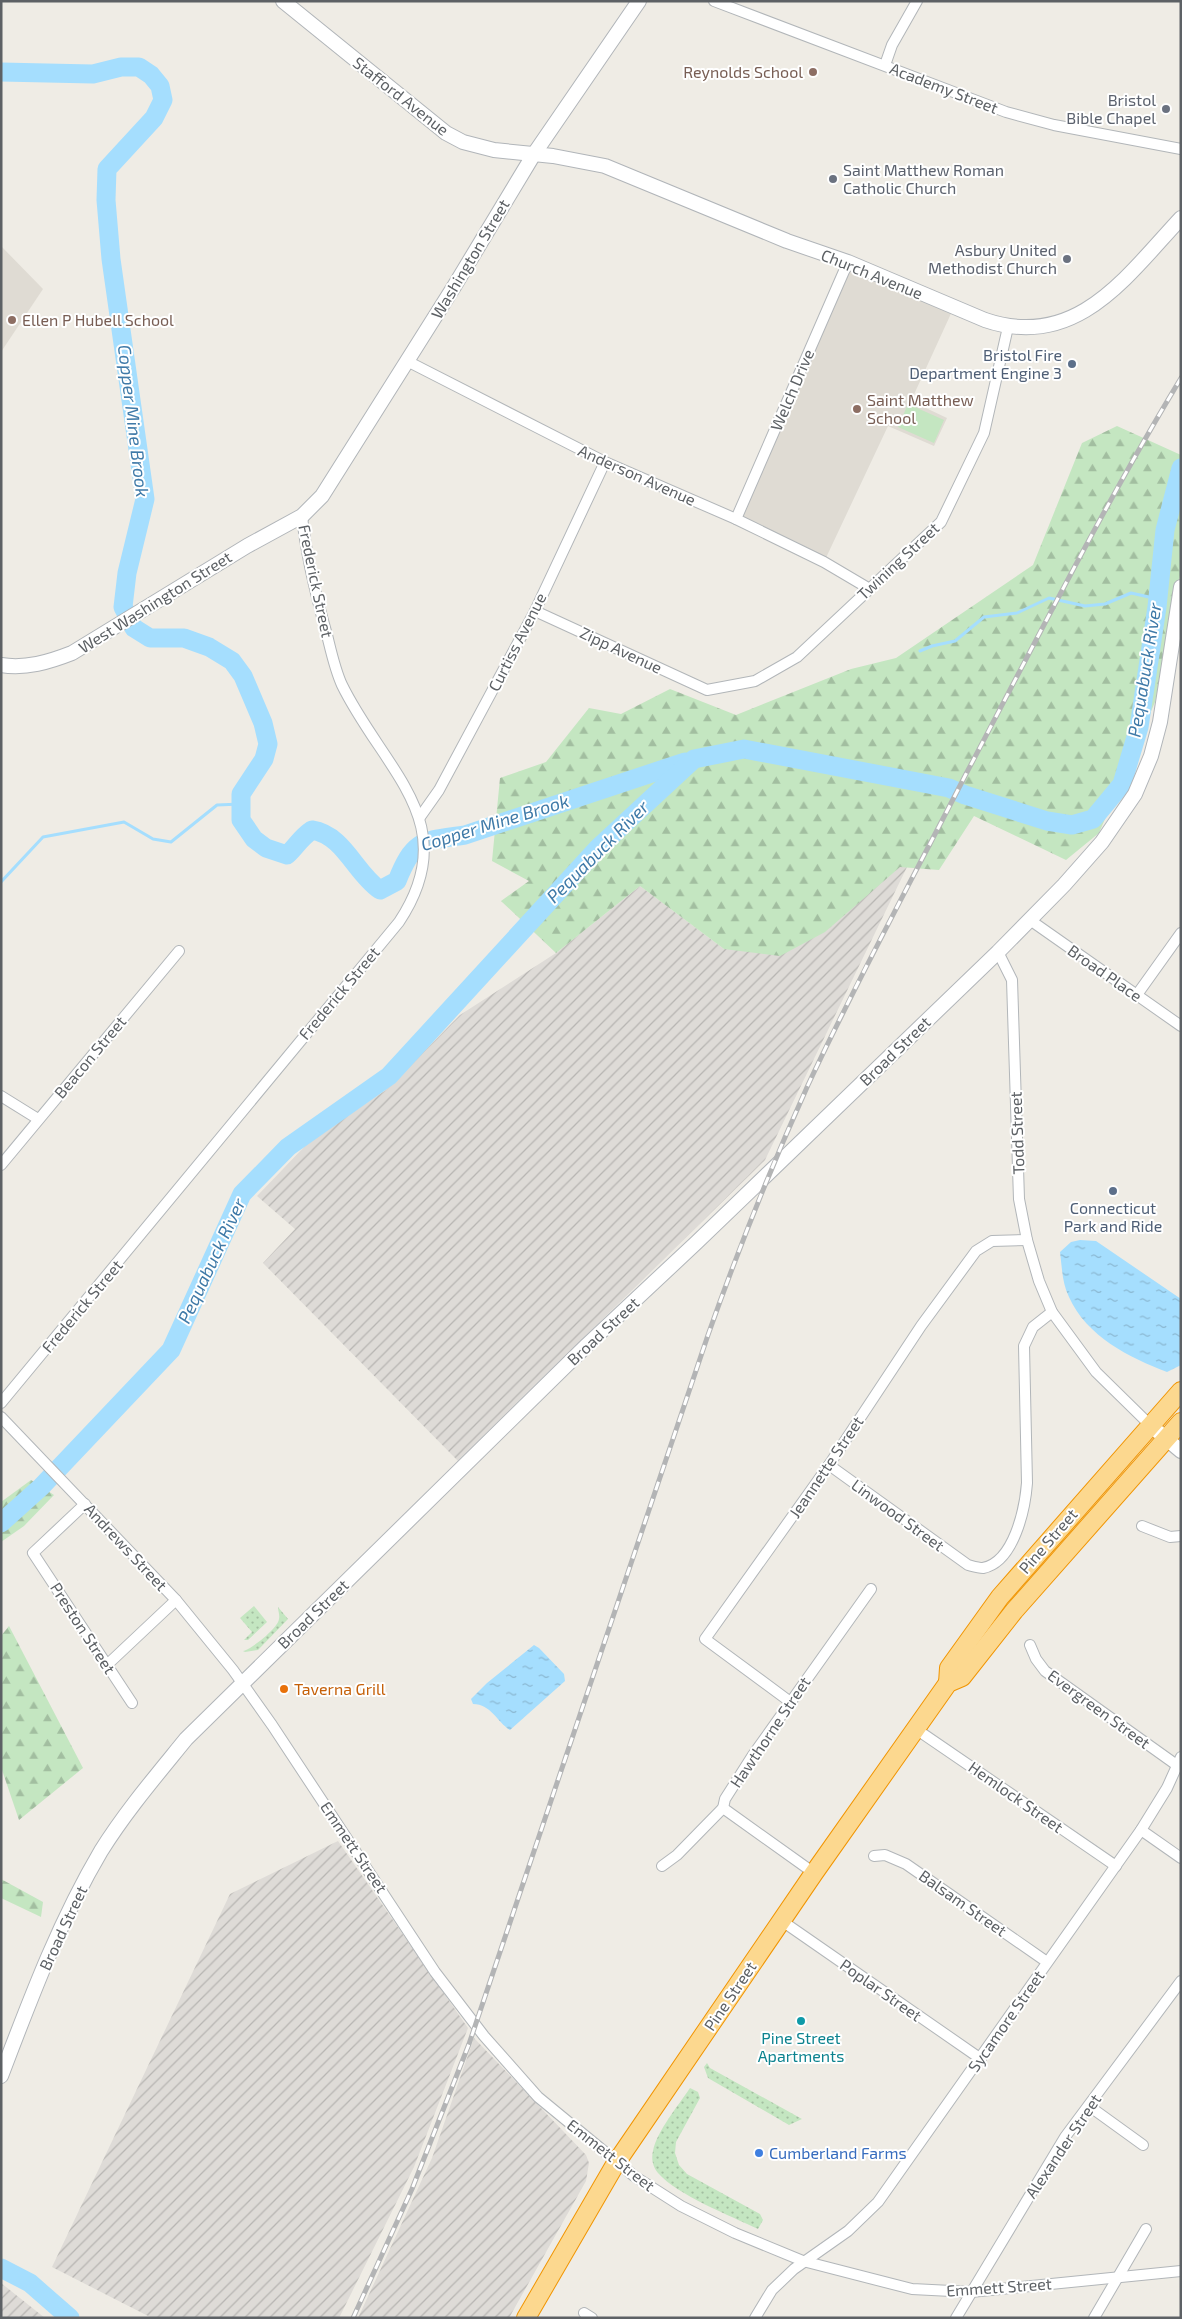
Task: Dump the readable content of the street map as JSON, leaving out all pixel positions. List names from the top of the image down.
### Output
{
  "streets": {
    "highway": ["Pine Street"],
    "main road": [
      "Stafford Avenue",
      "Washington Street",
      "Church Avenue",
      "West Washington Street",
      "Broad Street"
    ],
    "street": [
      "Academy Street",
      "Welch Drive",
      "Anderson Avenue",
      "Twining Street",
      "Frederick Street",
      "Curtiss Avenue",
      "Zipp Avenue",
      "Broad Place",
      "Beacon Street",
      "Todd Street",
      "Jeannette Street",
      "Linwood Street",
      "Andrews Street",
      "Preston Street",
      "Evergreen Street",
      "Hawthorne Street",
      "Hemlock Street",
      "Emmett Street",
      "Balsam Street",
      "Poplar Street",
      "Sycamore Street",
      "Alexander Street"
    ]
  },
  "crossings": [
    ["Stafford Avenue", "Washington Street"],
    ["Stafford Avenue", "Church Avenue"],
    ["Washington Street", "Church Avenue"],
    ["Washington Street", "Anderson Avenue"],
    ["Washington Street", "Frederick Street"],
    ["Washington Street", "West Washington Street"],
    ["Church Avenue", "Welch Drive"],
    ["Church Avenue", "Twining Street"],
    ["Welch Drive", "Anderson Avenue"],
    ["Anderson Avenue", "Twining Street"],
    ["Anderson Avenue", "Curtiss Avenue"],
    ["Twining Street", "Zipp Avenue"],
    ["Frederick Street", "West Washington Street"],
    ["Frederick Street", "Curtiss Avenue"],
    ["Curtiss Avenue", "Zipp Avenue"],
    ["Broad Place", "Broad Street"],
    ["Broad Street", "Todd Street"],
    ["Broad Street", "Andrews Street"],
    ["Broad Street", "Emmett Street"],
    ["Todd Street", "Jeannette Street"],
    ["Todd Street", "Linwood Street"],
    ["Todd Street", "Pine Street"],
    ["Jeannette Street", "Linwood Street"],
    ["Jeannette Street", "Hawthorne Street"],
    ["Pine Street", "Hemlock Street"],
    ["Pine Street", "Emmett Street"],
    ["Pine Street", "Poplar Street"],
    ["Andrews Street", "Preston Street"],
    ["Andrews Street", "Emmett Street"],
    ["Evergreen Street", "Sycamore Street"],
    ["Hemlock Street", "Sycamore Street"],
    ["Emmett Street", "Sycamore Street"],
    ["Emmett Street", "Alexander Street"],
    ["Balsam Street", "Sycamore Street"],
    ["Poplar Street", "Sycamore Street"]
  ],
  "water": ["Copper Mine Brook", "Pequabuck River"],
  "places": [
    "Reynolds School",
    "Bristol Bible Chapel",
    "Saint Matthew Roman Catholic Church",
    "Asbury United Methodist Church",
    "Ellen P Hubell School",
    "Bristol Fire Department Engine 3",
    "Saint Matthew School",
    "Connecticut Park and Ride",
    "Taverna Grill",
    "Pine Street Apartments",
    "Cumberland Farms"
  ]
}
